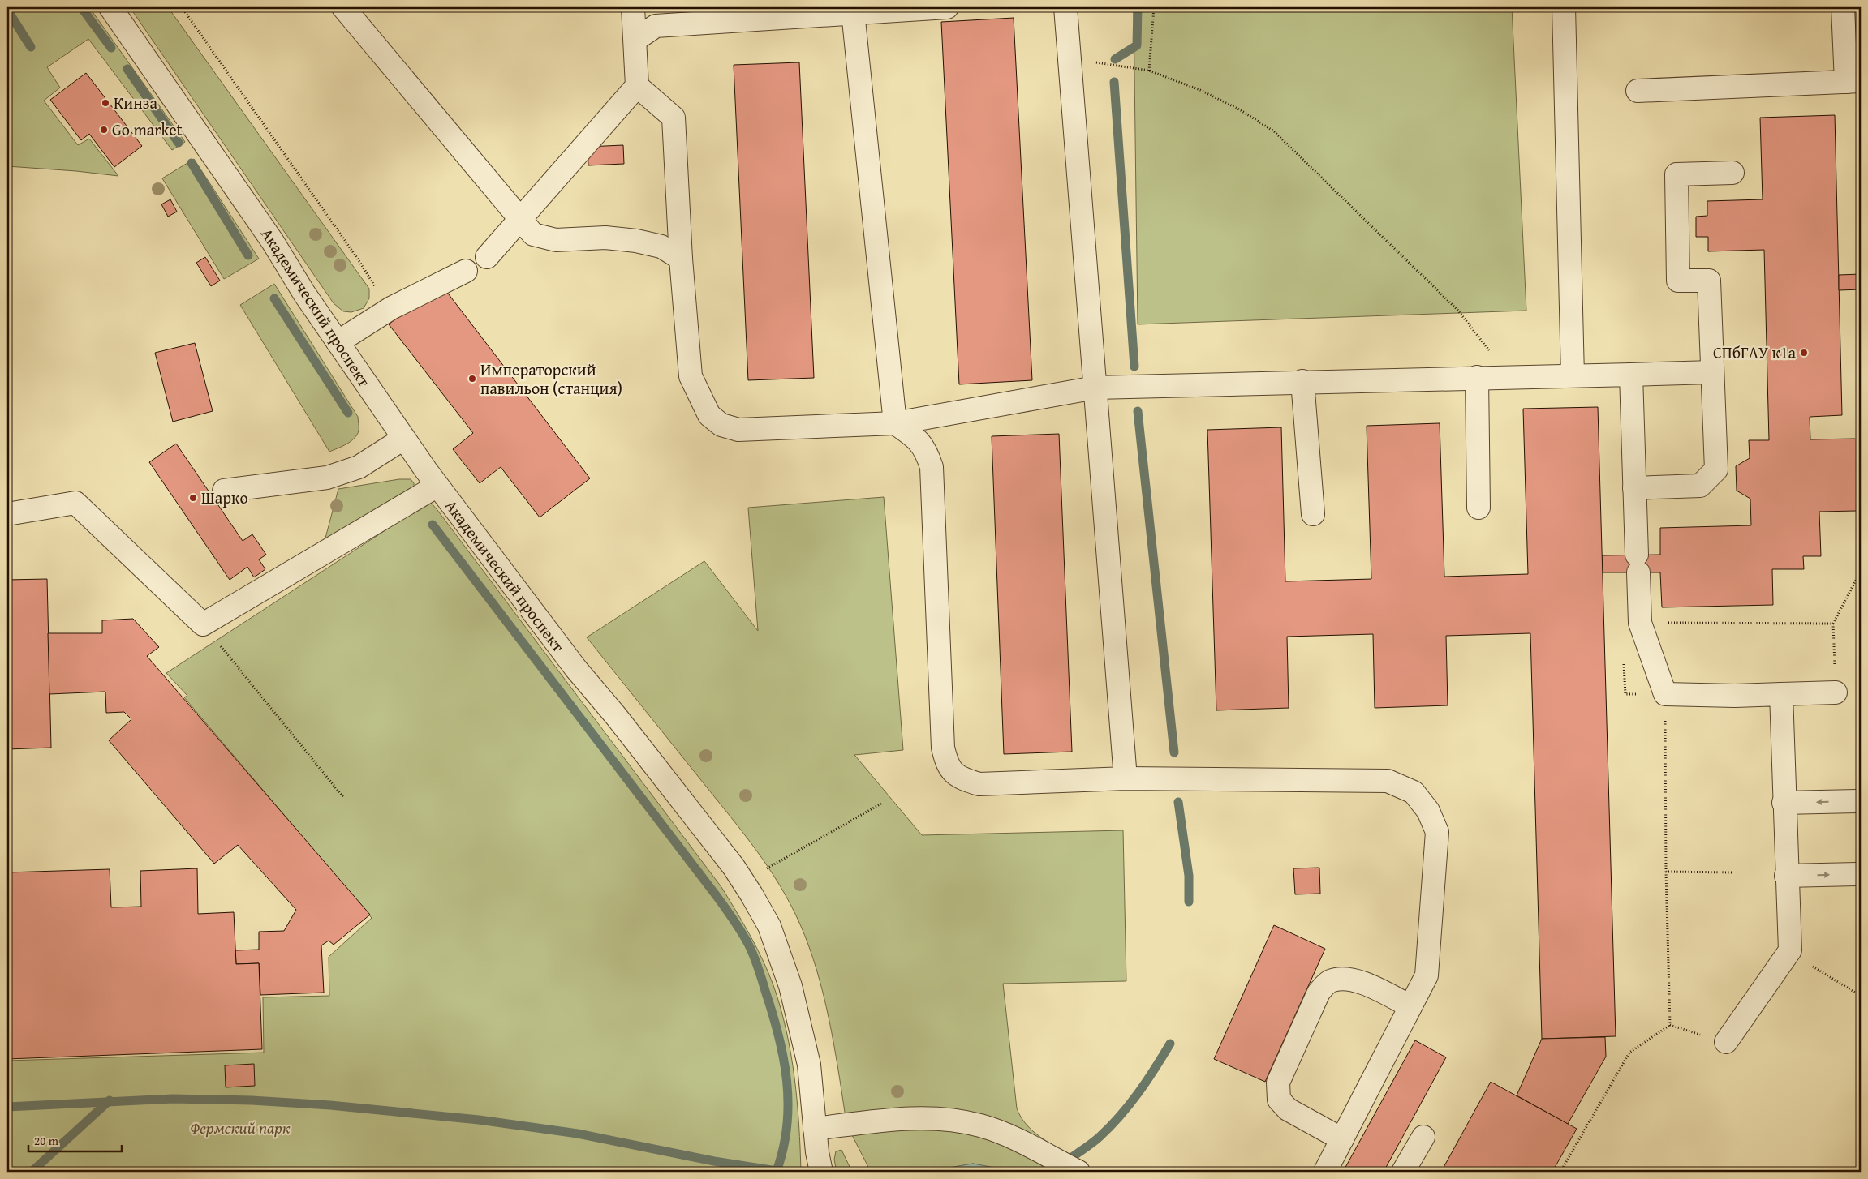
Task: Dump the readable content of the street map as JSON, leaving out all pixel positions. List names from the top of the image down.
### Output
{
  "streets": {
    "street": ["Академический проспект"]
  },
  "parks": ["Фермский парк"],
  "places": [
    "Кинза",
    "Go market",
    "СПбГАУ к1а",
    "Императорский павильон (станция)",
    "Шарко"
  ],
  "scale_bar": "20 m"
}
